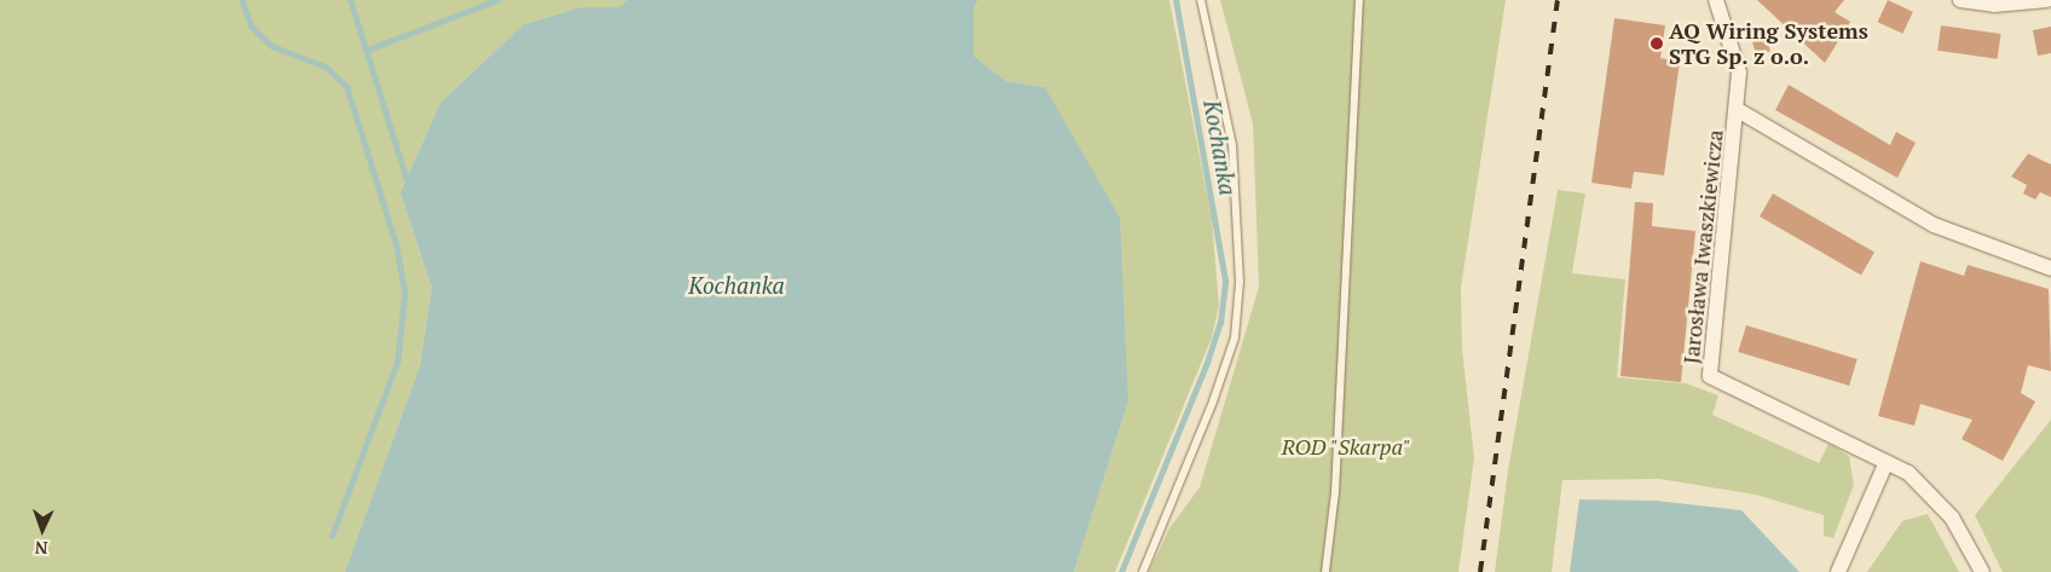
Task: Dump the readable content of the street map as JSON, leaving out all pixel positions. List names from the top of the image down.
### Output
{
  "streets": {
    "street": ["Jarosława Iwaszkiewicza"]
  },
  "water": ["Kochanka"],
  "parks": ["ROD \"Skarpa\""],
  "places": ["AQ Wiring Systems STG Sp. z o.o."],
  "north": "bottom"
}
